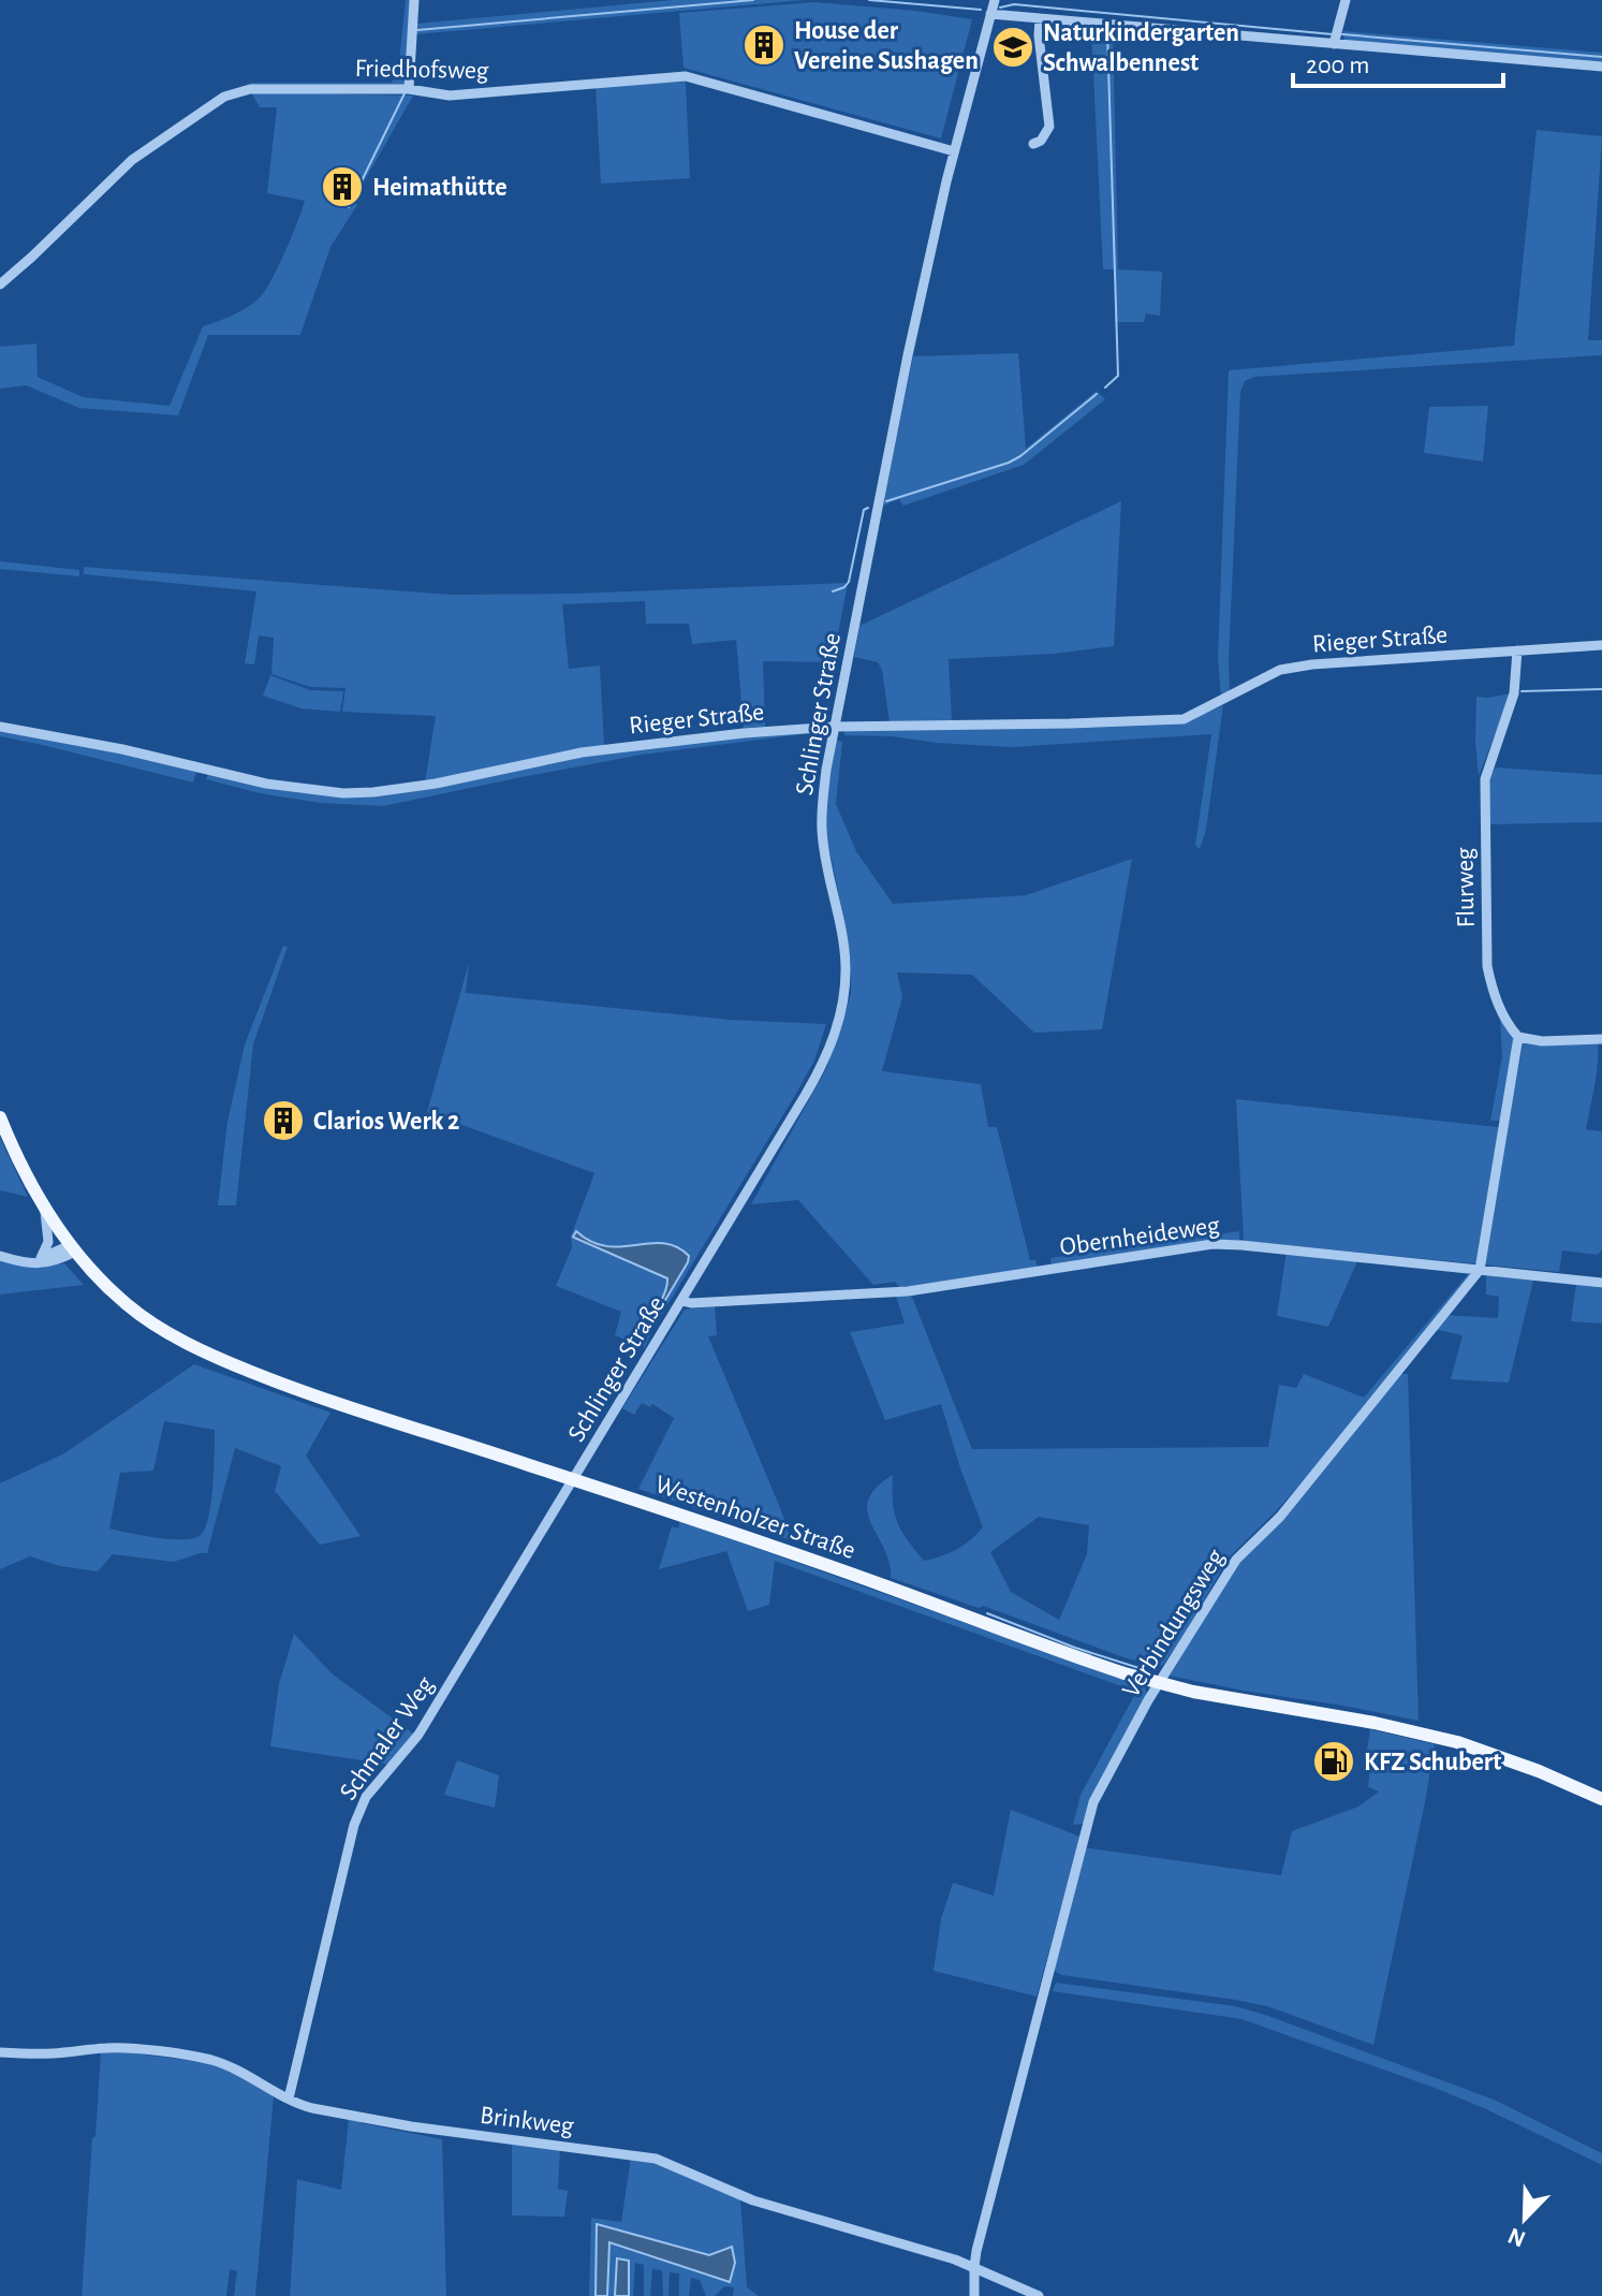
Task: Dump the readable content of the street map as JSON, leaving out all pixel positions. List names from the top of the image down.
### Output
{
  "streets": {
    "main road": ["Westenholzer Straße"],
    "street": [
      "Friedhofsweg",
      "Rieger Straße",
      "Schlinger Straße",
      "Flurweg",
      "Obernheideweg",
      "Verbindungsweg",
      "Schmaler Weg",
      "Brinkweg"
    ]
  },
  "crossings": [
    ["Friedhofsweg", "Schlinger Straße"],
    ["Rieger Straße", "Schlinger Straße"],
    ["Rieger Straße", "Flurweg"],
    ["Schlinger Straße", "Obernheideweg"],
    ["Schlinger Straße", "Westenholzer Straße"],
    ["Schlinger Straße", "Schmaler Weg"],
    ["Flurweg", "Verbindungsweg"],
    ["Obernheideweg", "Verbindungsweg"],
    ["Westenholzer Straße", "Verbindungsweg"],
    ["Westenholzer Straße", "Schmaler Weg"],
    ["Verbindungsweg", "Brinkweg"],
    ["Schmaler Weg", "Brinkweg"]
  ],
  "places": {
    "building": ["House der Vereine Sushagen", "Heimathütte", "Clarios Werk 2"],
    "school or university": ["Naturkindergarten Schwalbennest"],
    "fuel station": ["KFZ Schubert"]
  },
  "scale_bar": "200 m",
  "north": "bottom left"
}
